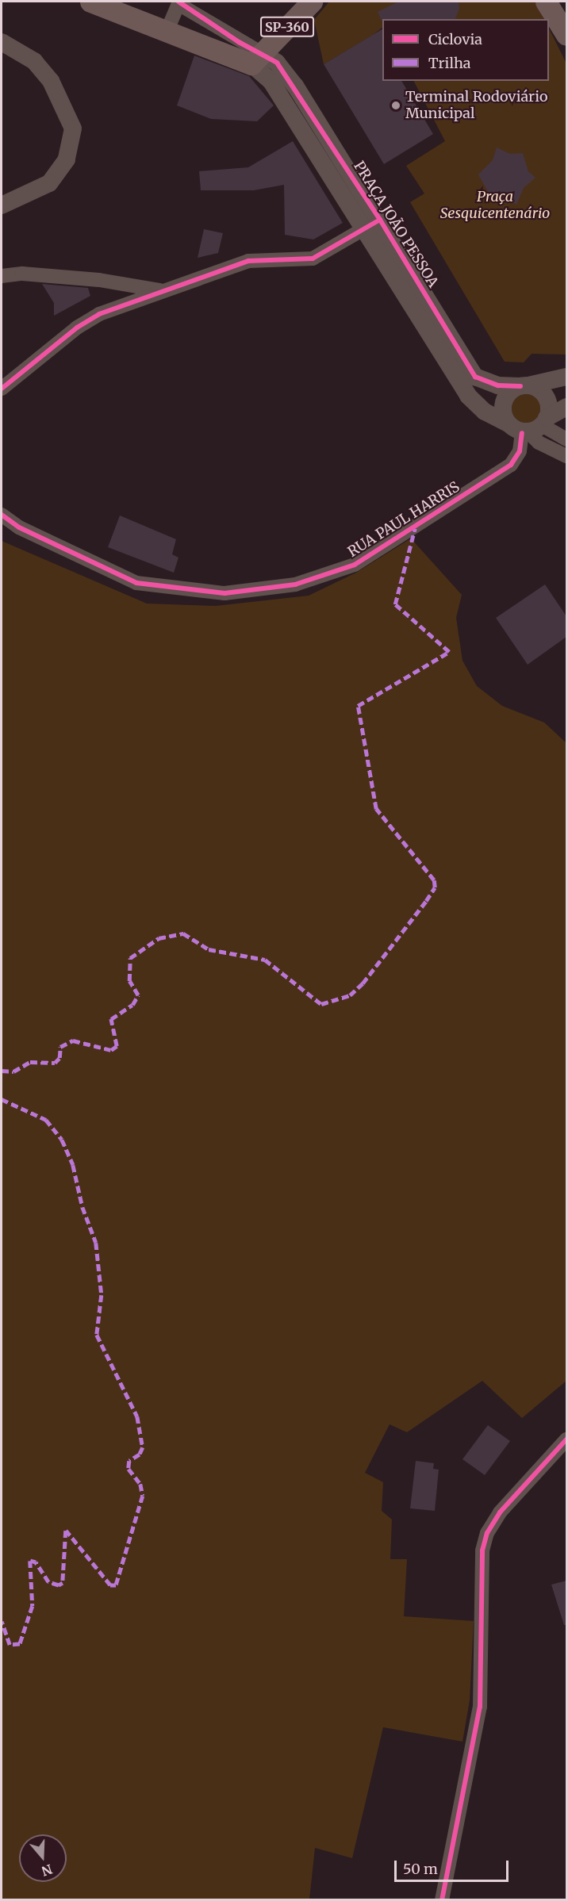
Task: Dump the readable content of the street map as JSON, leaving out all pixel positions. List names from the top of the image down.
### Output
{
  "streets": {
    "main road": ["SP-360"],
    "street": ["PRAÇA JOÃO PESSOA", "RUA PAUL HARRIS"]
  },
  "crossings": [
    ["SP-360", "PRAÇA JOÃO PESSOA"],
    ["PRAÇA JOÃO PESSOA", "RUA PAUL HARRIS"]
  ],
  "parks": ["Praça Sesquicentenário"],
  "places": ["Terminal Rodoviário Municipal"],
  "legend": ["Ciclovia", "Trilha"],
  "scale_bar": "50 m",
  "north": "bottom"
}
